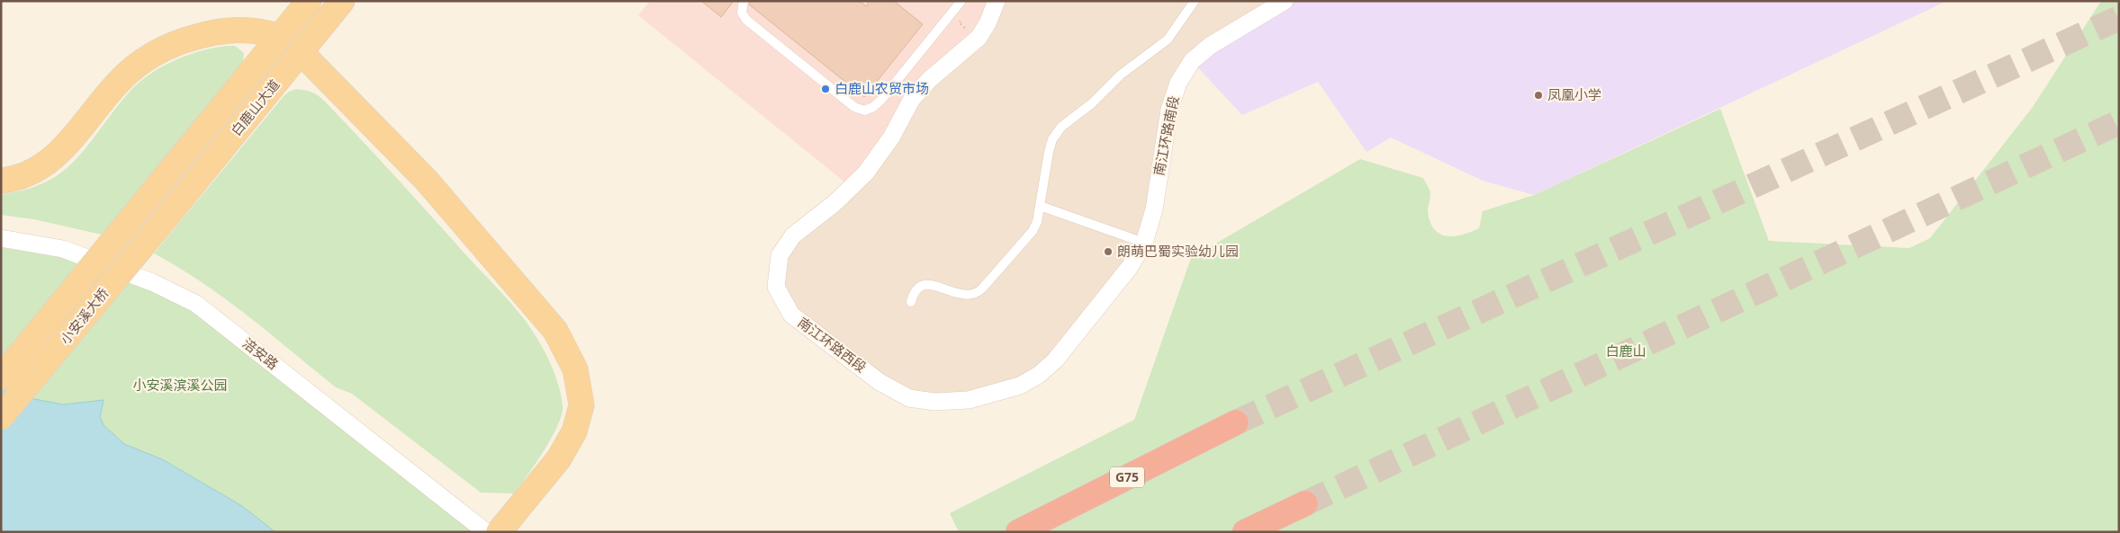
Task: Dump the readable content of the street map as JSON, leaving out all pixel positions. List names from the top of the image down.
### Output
{
  "streets": {
    "highway": ["G75"],
    "main road": ["白鹿山大道", "小安溪大桥"],
    "street": ["南江环路南段", "南江环路西段", "涪安路"]
  },
  "crossings": [
    ["白鹿山大道", "小安溪大桥"],
    ["南江环路南段", "南江环路西段"]
  ],
  "parks": ["白鹿山", "小安溪滨溪公园"],
  "places": ["白鹿山农贸市场", "凤凰小学", "朗萌巴蜀实验幼儿园"]
}
